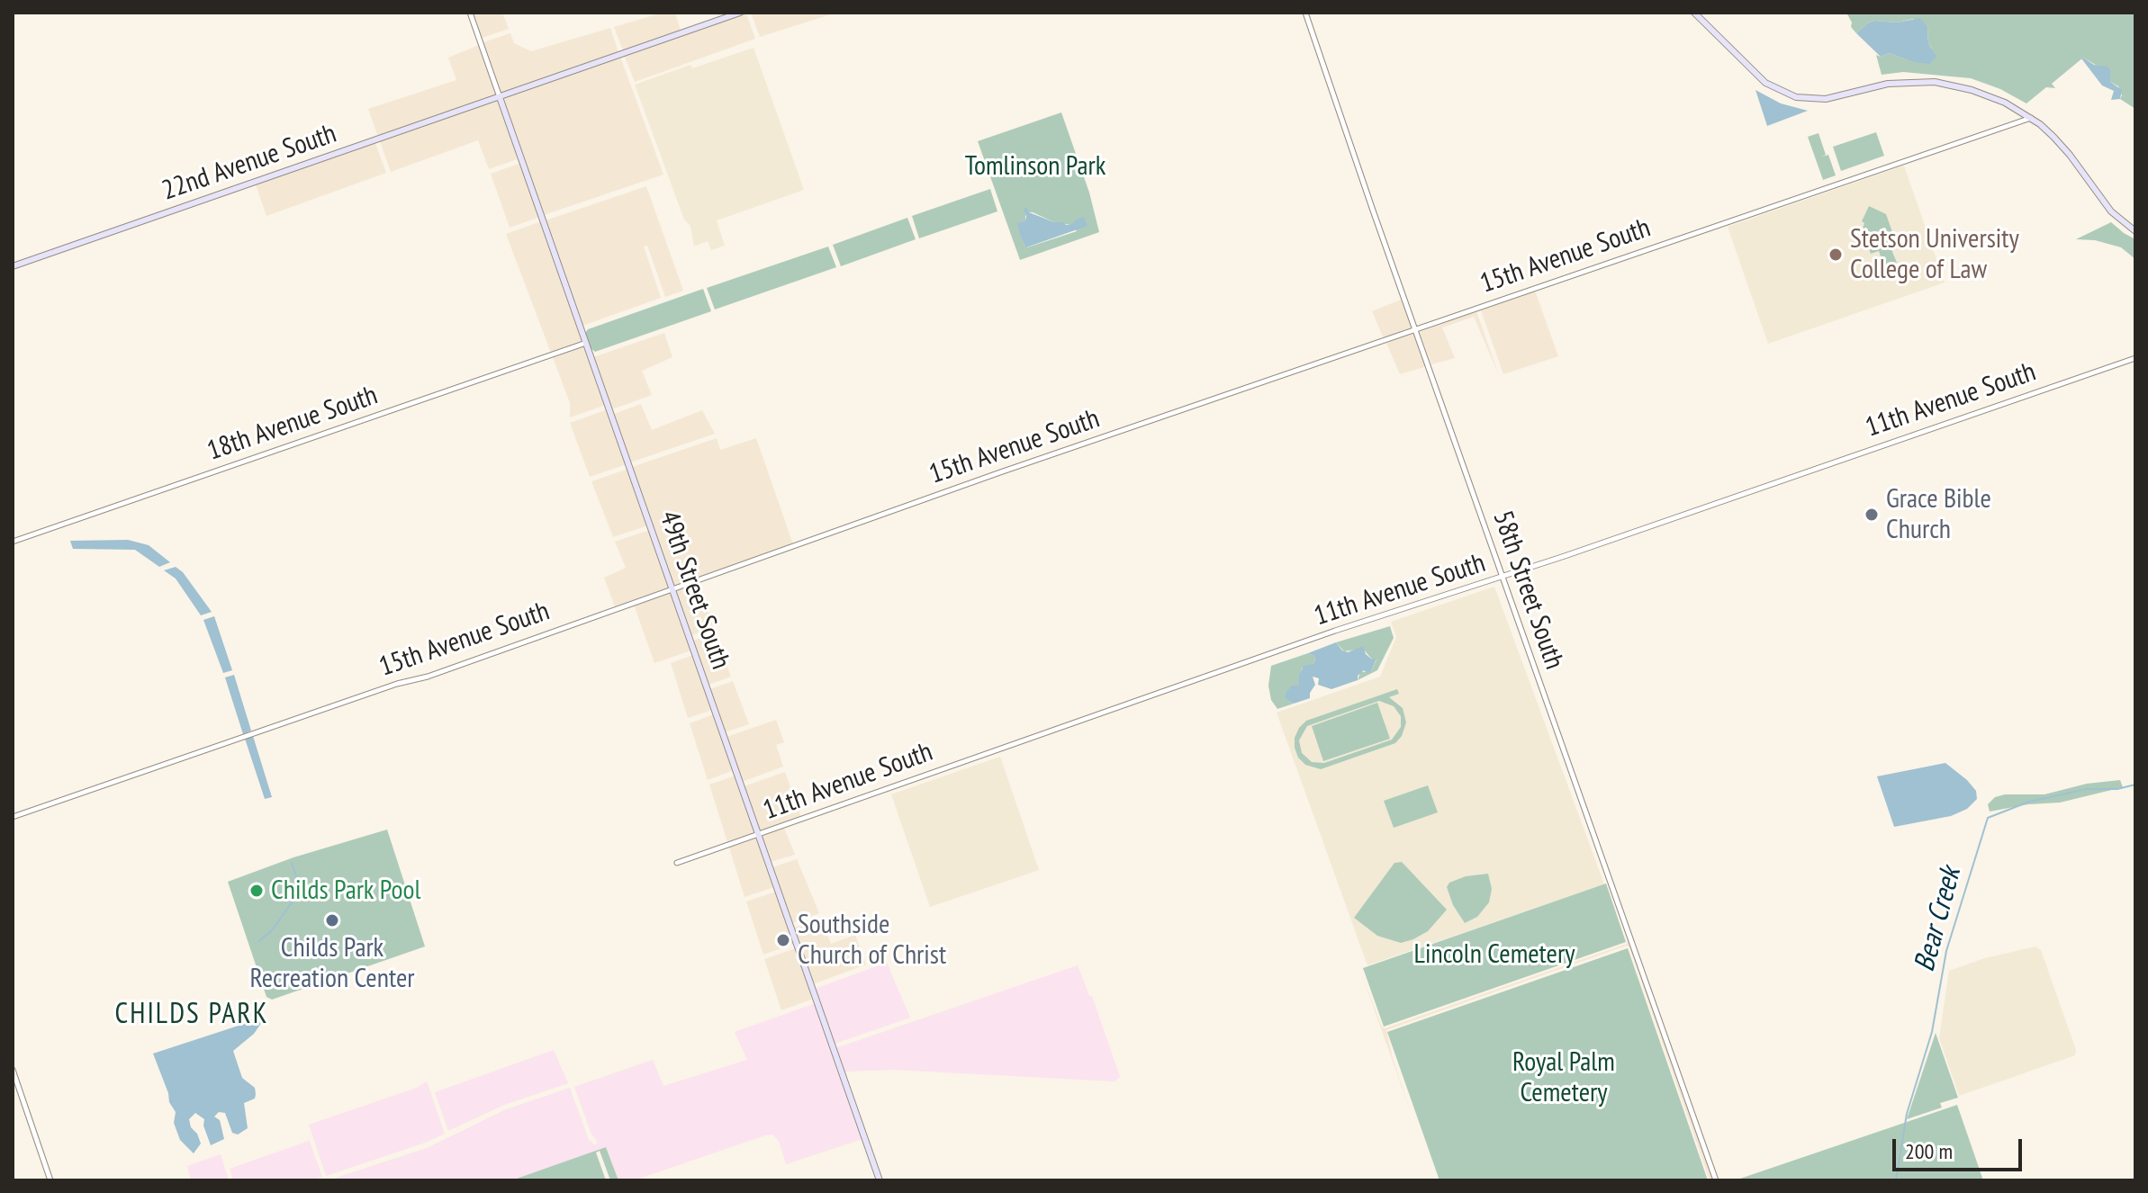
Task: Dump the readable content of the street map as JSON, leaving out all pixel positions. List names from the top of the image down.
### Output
{
  "streets": {
    "main road": ["22nd Avenue South", "49th Street South"],
    "street": [
      "15th Avenue South",
      "11th Avenue South",
      "18th Avenue South",
      "58th Street South"
    ]
  },
  "crossings": [
    ["22nd Avenue South", "49th Street South"],
    ["15th Avenue South", "49th Street South"],
    ["15th Avenue South", "58th Street South"],
    ["11th Avenue South", "49th Street South"],
    ["11th Avenue South", "58th Street South"],
    ["18th Avenue South", "49th Street South"]
  ],
  "districts": ["CHILDS PARK"],
  "water": ["Bear Creek"],
  "parks": ["Tomlinson Park", "Lincoln Cemetery", "Royal Palm Cemetery"],
  "places": [
    "Stetson University College of Law",
    "Grace Bible Church",
    "Childs Park Pool",
    "Childs Park Recreation Center",
    "Southside Church of Christ"
  ],
  "scale_bar": "200 m"
}
